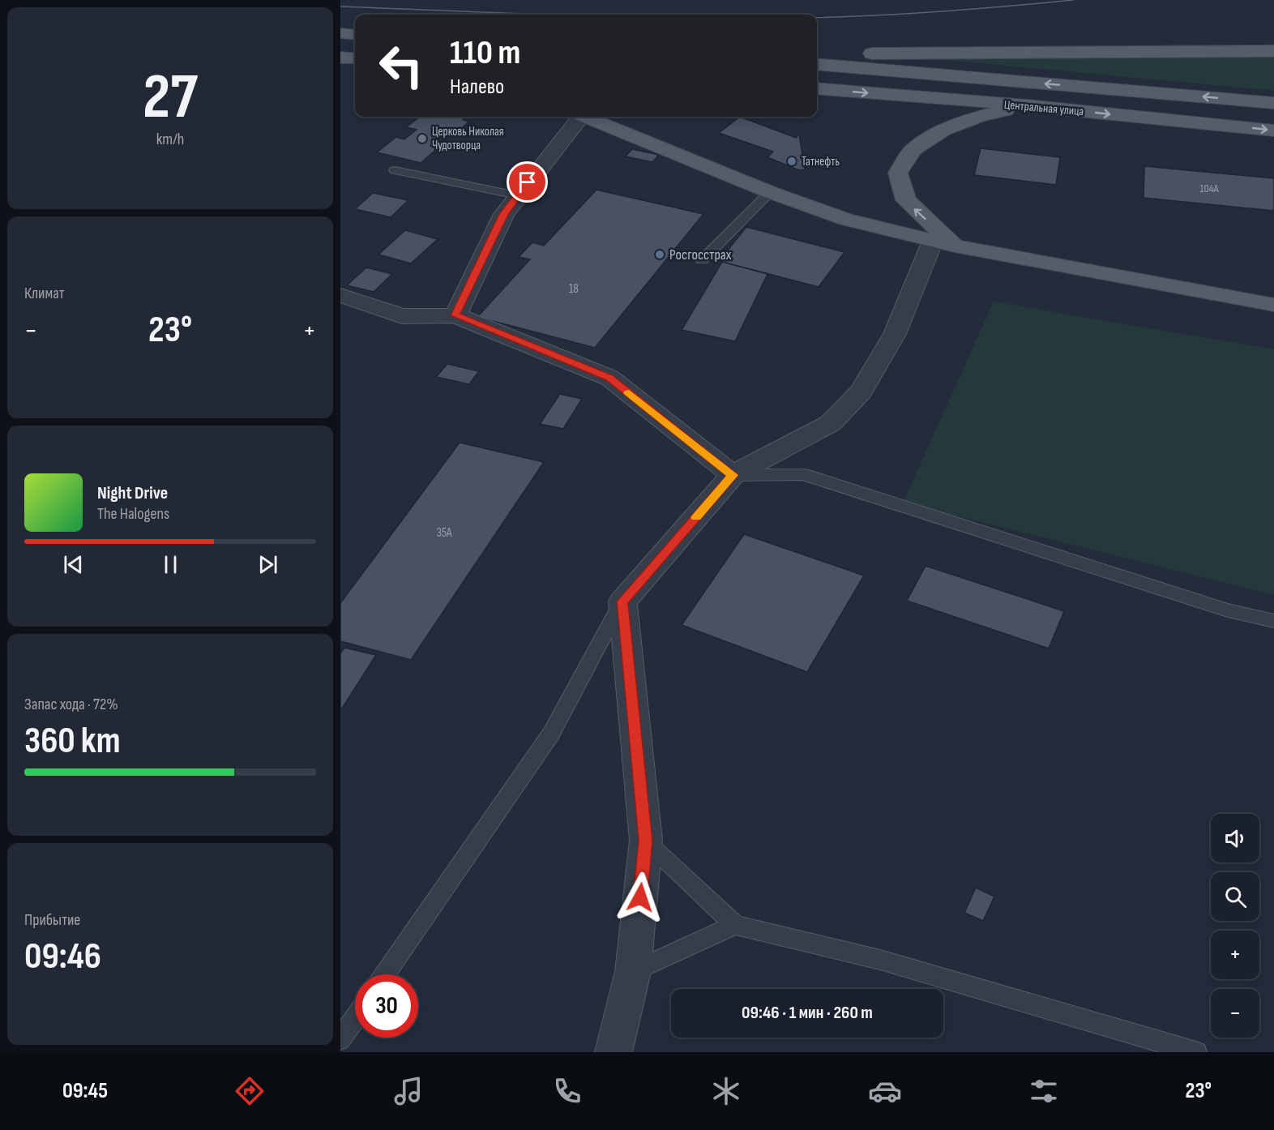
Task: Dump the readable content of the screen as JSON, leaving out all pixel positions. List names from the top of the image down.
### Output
{
  "streets": {
    "main road": ["Центральная улица"]
  },
  "places": ["Церковь Николая Чудотворца", "Татнефть", "Росгосстрах"],
  "house_numbers": ["104А", "18", "35А"],
  "page": {
    "tile": [
      ["27", "km/h"],
      "Климат",
      ["Запас хода · 72%", "360 km"],
      ["Прибытие", "09:46"]
    ],
    "turn": ["110 m", "Налево"],
    "heat": ["−", "23°", "+"],
    "song": ["Night Drive", "The Halogens"],
    "map_buttons": ["+", "−"],
    "limit": "30",
    "trip": "09:46 · 1 мин · 260 m",
    "tabs": ["09:45", "23°"]
  }
}
